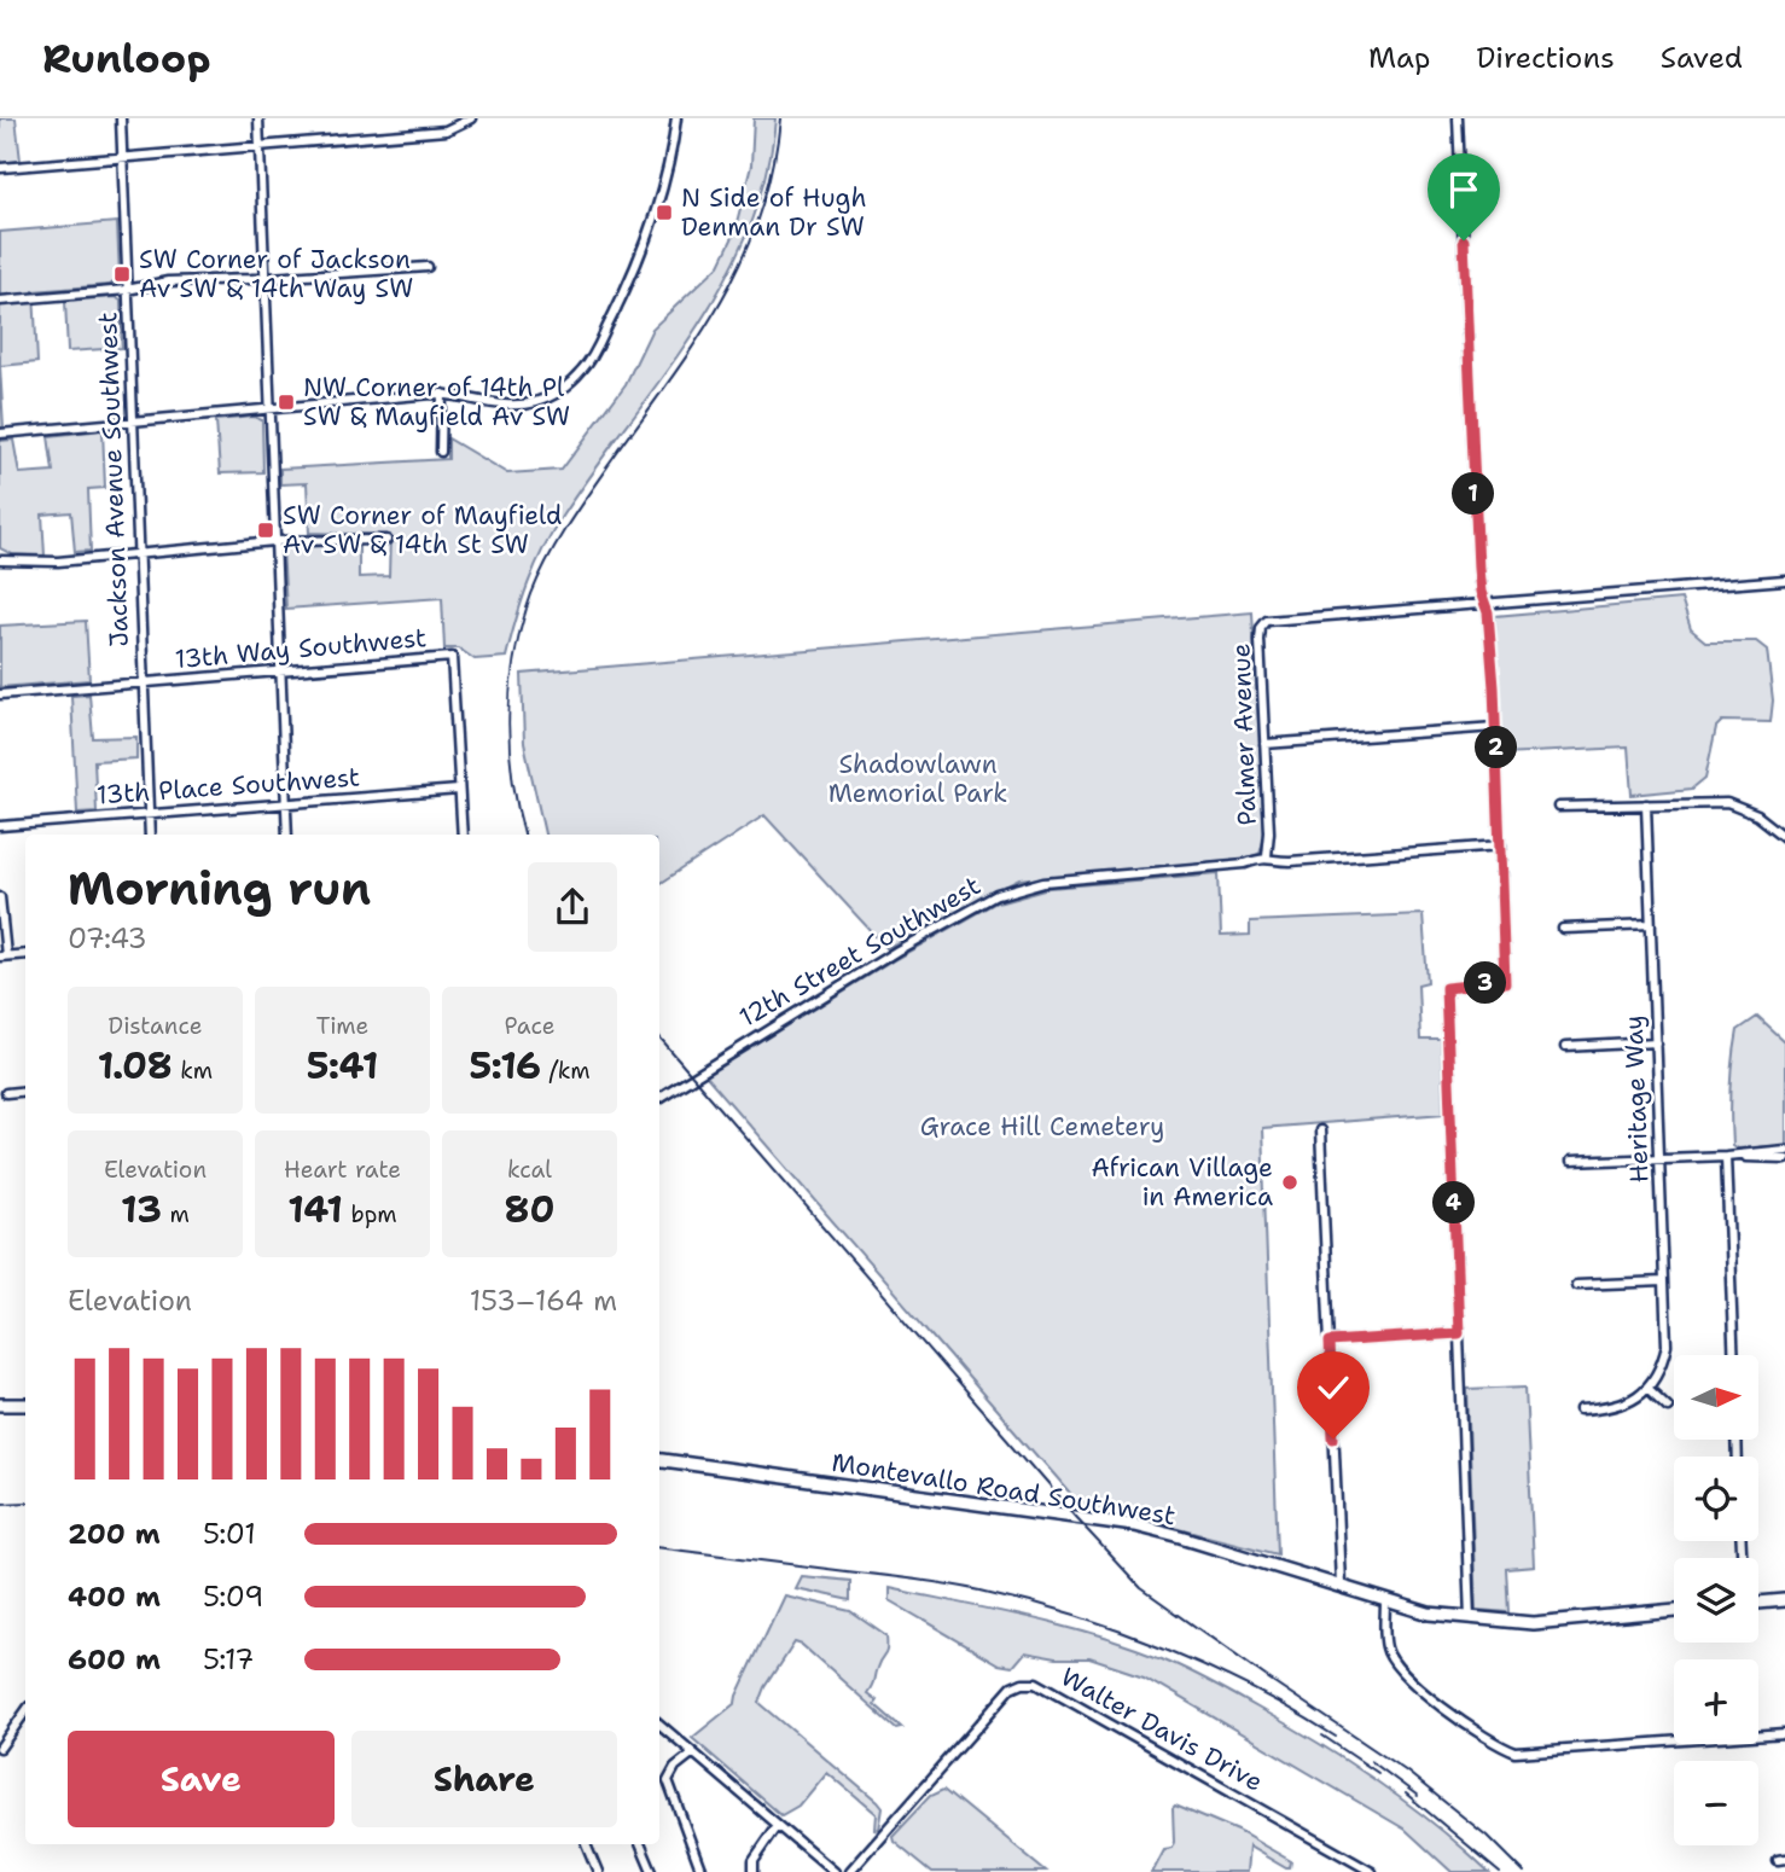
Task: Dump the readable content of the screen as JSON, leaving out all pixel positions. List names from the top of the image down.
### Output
{
  "streets": {
    "main road": ["Montevallo Road Southwest"],
    "street": [
      "Jackson Avenue Southwest",
      "13th Way Southwest",
      "Palmer Avenue",
      "13th Place Southwest",
      "12th Street Southwest",
      "Heritage Way",
      "Walter Davis Drive"
    ]
  },
  "crossings": [
    ["Jackson Avenue Southwest", "13th Way Southwest"],
    ["Jackson Avenue Southwest", "13th Place Southwest"],
    ["13th Way Southwest", "13th Place Southwest"],
    ["Palmer Avenue", "12th Street Southwest"]
  ],
  "parks": ["Shadowlawn Memorial Park", "Grace Hill Cemetery"],
  "places": {
    "transit": [
      "N Side of Hugh Denman Dr SW",
      "SW Corner of Jackson Av SW & 14th Way SW",
      "NW Corner of 14th Pl SW & Mayfield Av SW",
      "SW Corner of Mayfield Av SW & 14th St SW"
    ],
    "other": ["African Village in America"]
  },
  "north": "right",
  "page": {
    "header": "Runloop",
    "nav": ["Map", "Directions", "Saved"],
    "pins": [
      "1",
      "2",
      "3",
      "4"
    ],
    "heading": ["Morning run", "07:43"],
    "stats": [
      ["Distance", "1.08 km"],
      ["Time", "5:41"],
      ["Pace", "5:16 /km"],
      ["Elevation", "13 m"],
      ["Heart rate", "141 bpm"],
      ["kcal", "80"]
    ],
    "chart": ["Elevation", "153–164 m"],
    "map_buttons": ["+", "−"],
    "list": [
      {
        "name": "200 m",
        "note": "5:01"
      },
      {
        "name": "400 m",
        "note": "5:09"
      },
      {
        "name": "600 m",
        "note": "5:17"
      }
    ],
    "buttons": ["Save", "Share"]
  }
}
